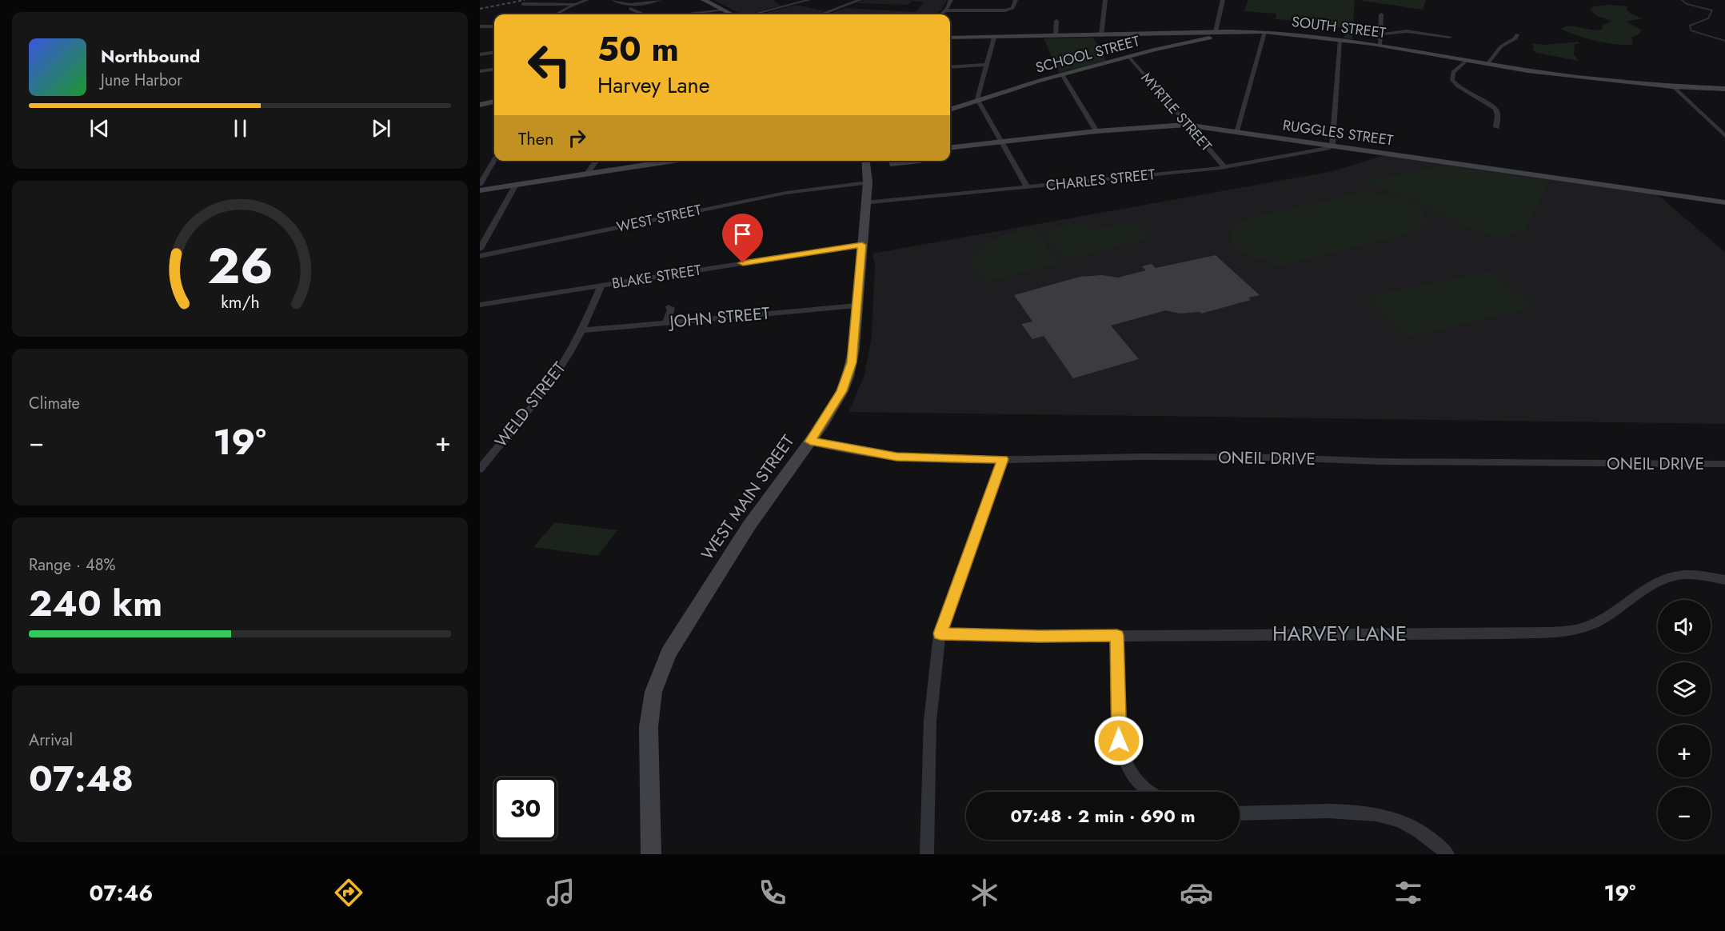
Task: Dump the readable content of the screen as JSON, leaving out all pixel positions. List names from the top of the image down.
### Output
{
  "streets": {
    "main road": [
      "SOUTH STREET",
      "SCHOOL STREET",
      "RUGGLES STREET",
      "WEST MAIN STREET"
    ],
    "street": [
      "MYRTLE STREET",
      "CHARLES STREET",
      "WEST STREET",
      "BLAKE STREET",
      "JOHN STREET",
      "WELD STREET",
      "ONEIL DRIVE",
      "HARVEY LANE"
    ]
  },
  "crossings": [
    ["SOUTH STREET", "SCHOOL STREET"],
    ["SCHOOL STREET", "MYRTLE STREET"],
    ["MYRTLE STREET", "RUGGLES STREET"],
    ["MYRTLE STREET", "CHARLES STREET"],
    ["RUGGLES STREET", "CHARLES STREET"],
    ["CHARLES STREET", "WEST MAIN STREET"],
    ["WEST STREET", "WEST MAIN STREET"],
    ["BLAKE STREET", "WELD STREET"],
    ["BLAKE STREET", "WEST MAIN STREET"],
    ["JOHN STREET", "WELD STREET"],
    ["JOHN STREET", "WEST MAIN STREET"],
    ["ONEIL DRIVE", "WEST MAIN STREET"]
  ],
  "page": {
    "turn": ["50 m", "Harvey Lane"],
    "song": ["Northbound", "June Harbor"],
    "then": "Then",
    "tile": [
      "Climate",
      ["Range · 48%", "240 km"],
      ["Arrival", "07:48"]
    ],
    "heat": ["−", "19°", "+"],
    "map_buttons": ["+", "−"],
    "limit": "30",
    "trip": "07:48 · 2 min · 690 m",
    "tabs": ["07:46", "19°"],
    "gauge": ["26", "km/h"]
  }
}
